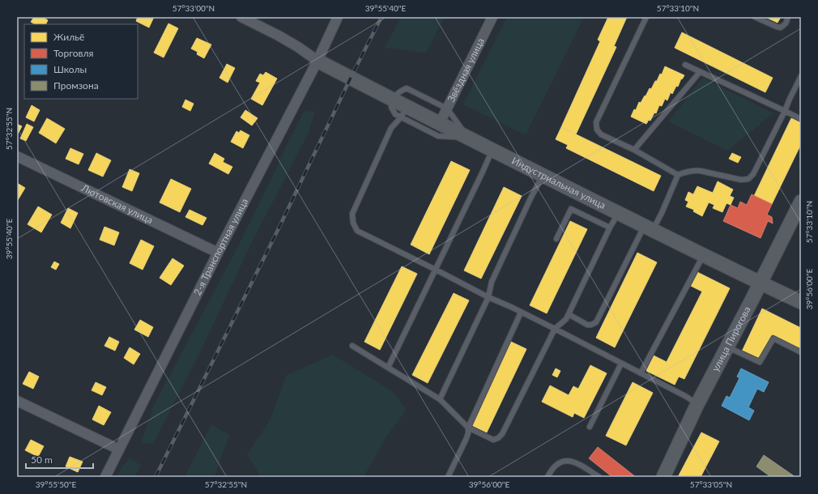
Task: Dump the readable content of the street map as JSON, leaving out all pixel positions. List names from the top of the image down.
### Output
{
  "streets": {
    "street": [
      "Звёздная улица",
      "Индустриальная улица",
      "Лютовская улица",
      "2-я Транспортная улица",
      "улица Пирогова"
    ]
  },
  "crossings": [
    ["Звёздная улица", "Индустриальная улица"],
    ["Индустриальная улица", "2-я Транспортная улица"],
    ["Индустриальная улица", "улица Пирогова"],
    ["Лютовская улица", "2-я Транспортная улица"]
  ],
  "legend": [
    "Жильё",
    "Торговля",
    "Школы",
    "Промзона"
  ],
  "scale_bar": "50 m",
  "coordinates": [
    "57°33'00\"N",
    "39°55'40\"E",
    "57°33'10\"N",
    "57°32'55\"N",
    "39°56'00\"E",
    "39°55'50\"E",
    "57°33'05\"N"
  ]
}
